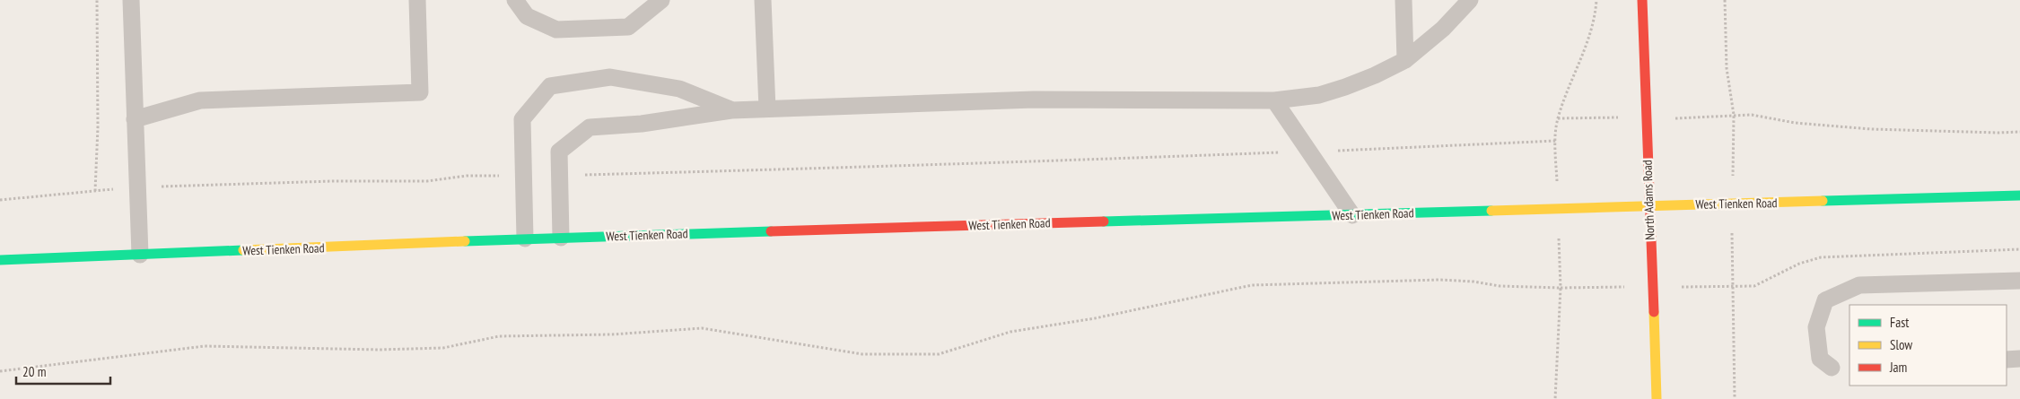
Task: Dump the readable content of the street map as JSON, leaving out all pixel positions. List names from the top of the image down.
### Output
{
  "streets": {
    "street": ["North Adams Road", "West Tienken Road"]
  },
  "crossings": [
    ["North Adams Road", "West Tienken Road"]
  ],
  "legend": ["Fast", "Slow", "Jam"],
  "scale_bar": "20 m"
}
